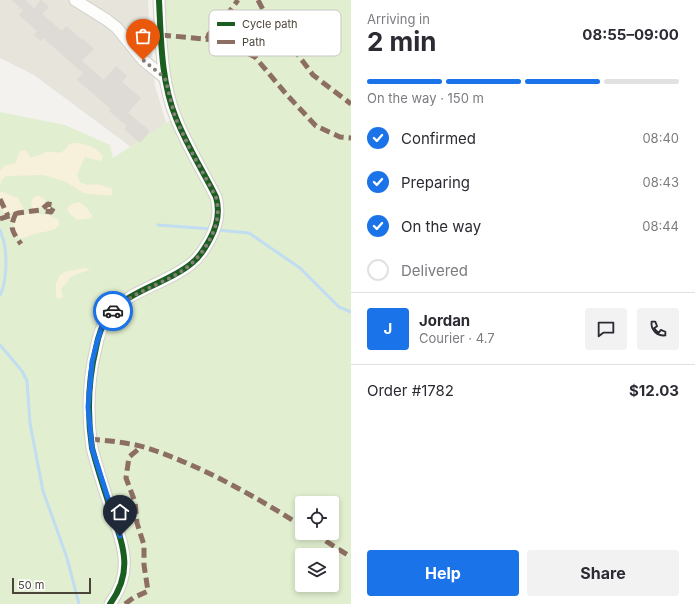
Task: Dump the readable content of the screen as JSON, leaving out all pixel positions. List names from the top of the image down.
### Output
{
  "legend": ["Cycle path", "Path"],
  "scale_bar": "50 m",
  "page": {
    "heading": ["2 min", "Arriving in", "08:55–09:00"],
    "panel": [
      "Jordan",
      "Courier · 4.7",
      "Order #1782",
      "$12.03"
    ],
    "bar": "On the way · 150 m",
    "list": [
      ["Confirmed", "08:40"],
      ["Preparing", "08:43"],
      ["On the way", "08:44"],
      "Delivered"
    ],
    "round": "J",
    "buttons": ["Help", "Share"],
    "scale": "50 m"
  }
}
